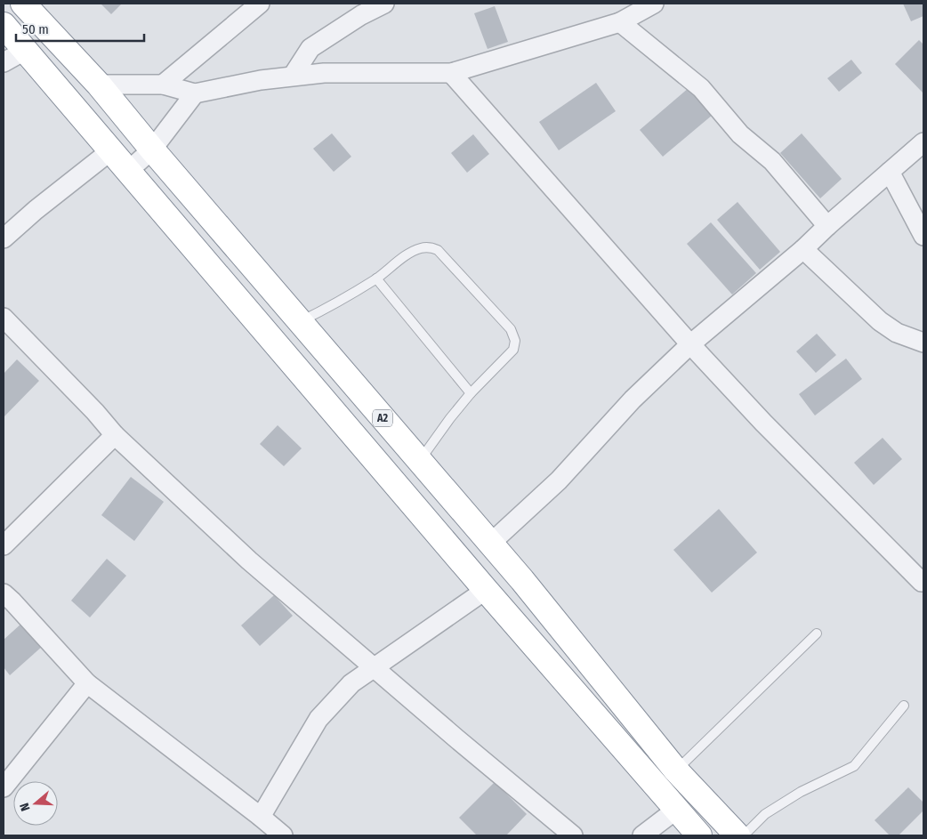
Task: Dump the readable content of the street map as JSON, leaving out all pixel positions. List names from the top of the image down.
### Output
{
  "streets": {
    "highway": ["A2"]
  },
  "scale_bar": "50 m",
  "north": "left"
}
